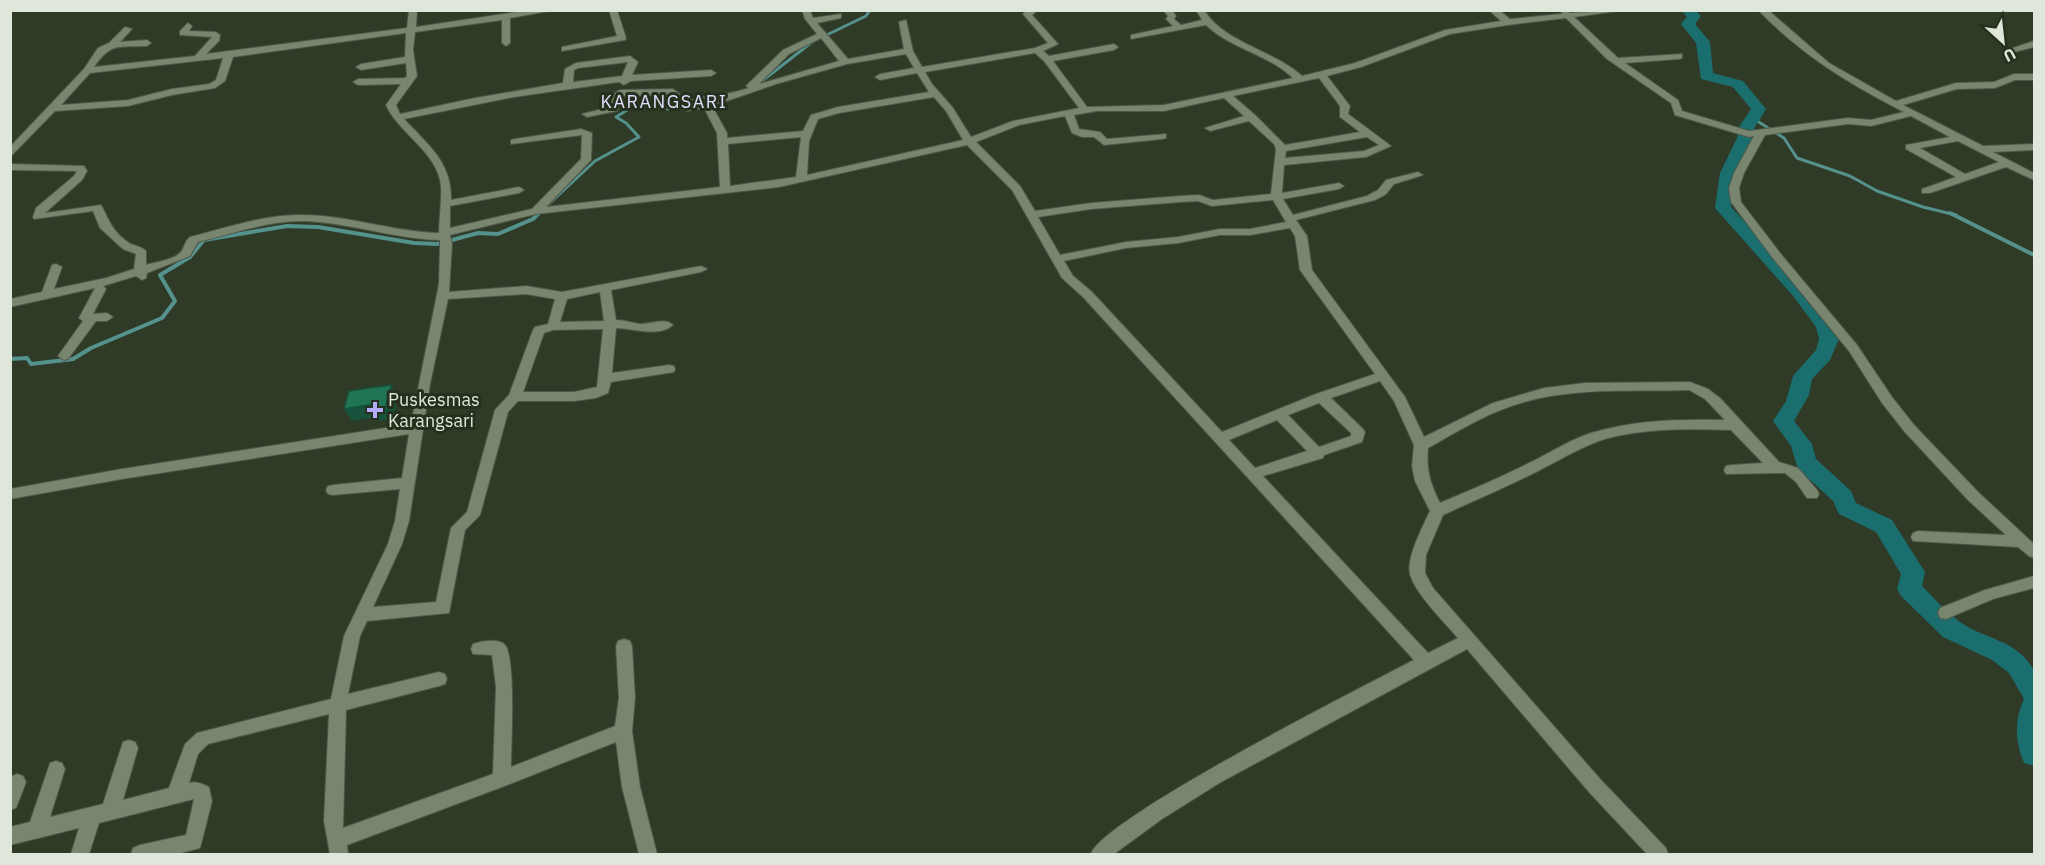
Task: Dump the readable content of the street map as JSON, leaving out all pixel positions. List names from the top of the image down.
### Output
{
  "districts": ["KARANGSARI"],
  "places": {
    "health": ["Puskesmas Karangsari"]
  },
  "north": "bottom right"
}
